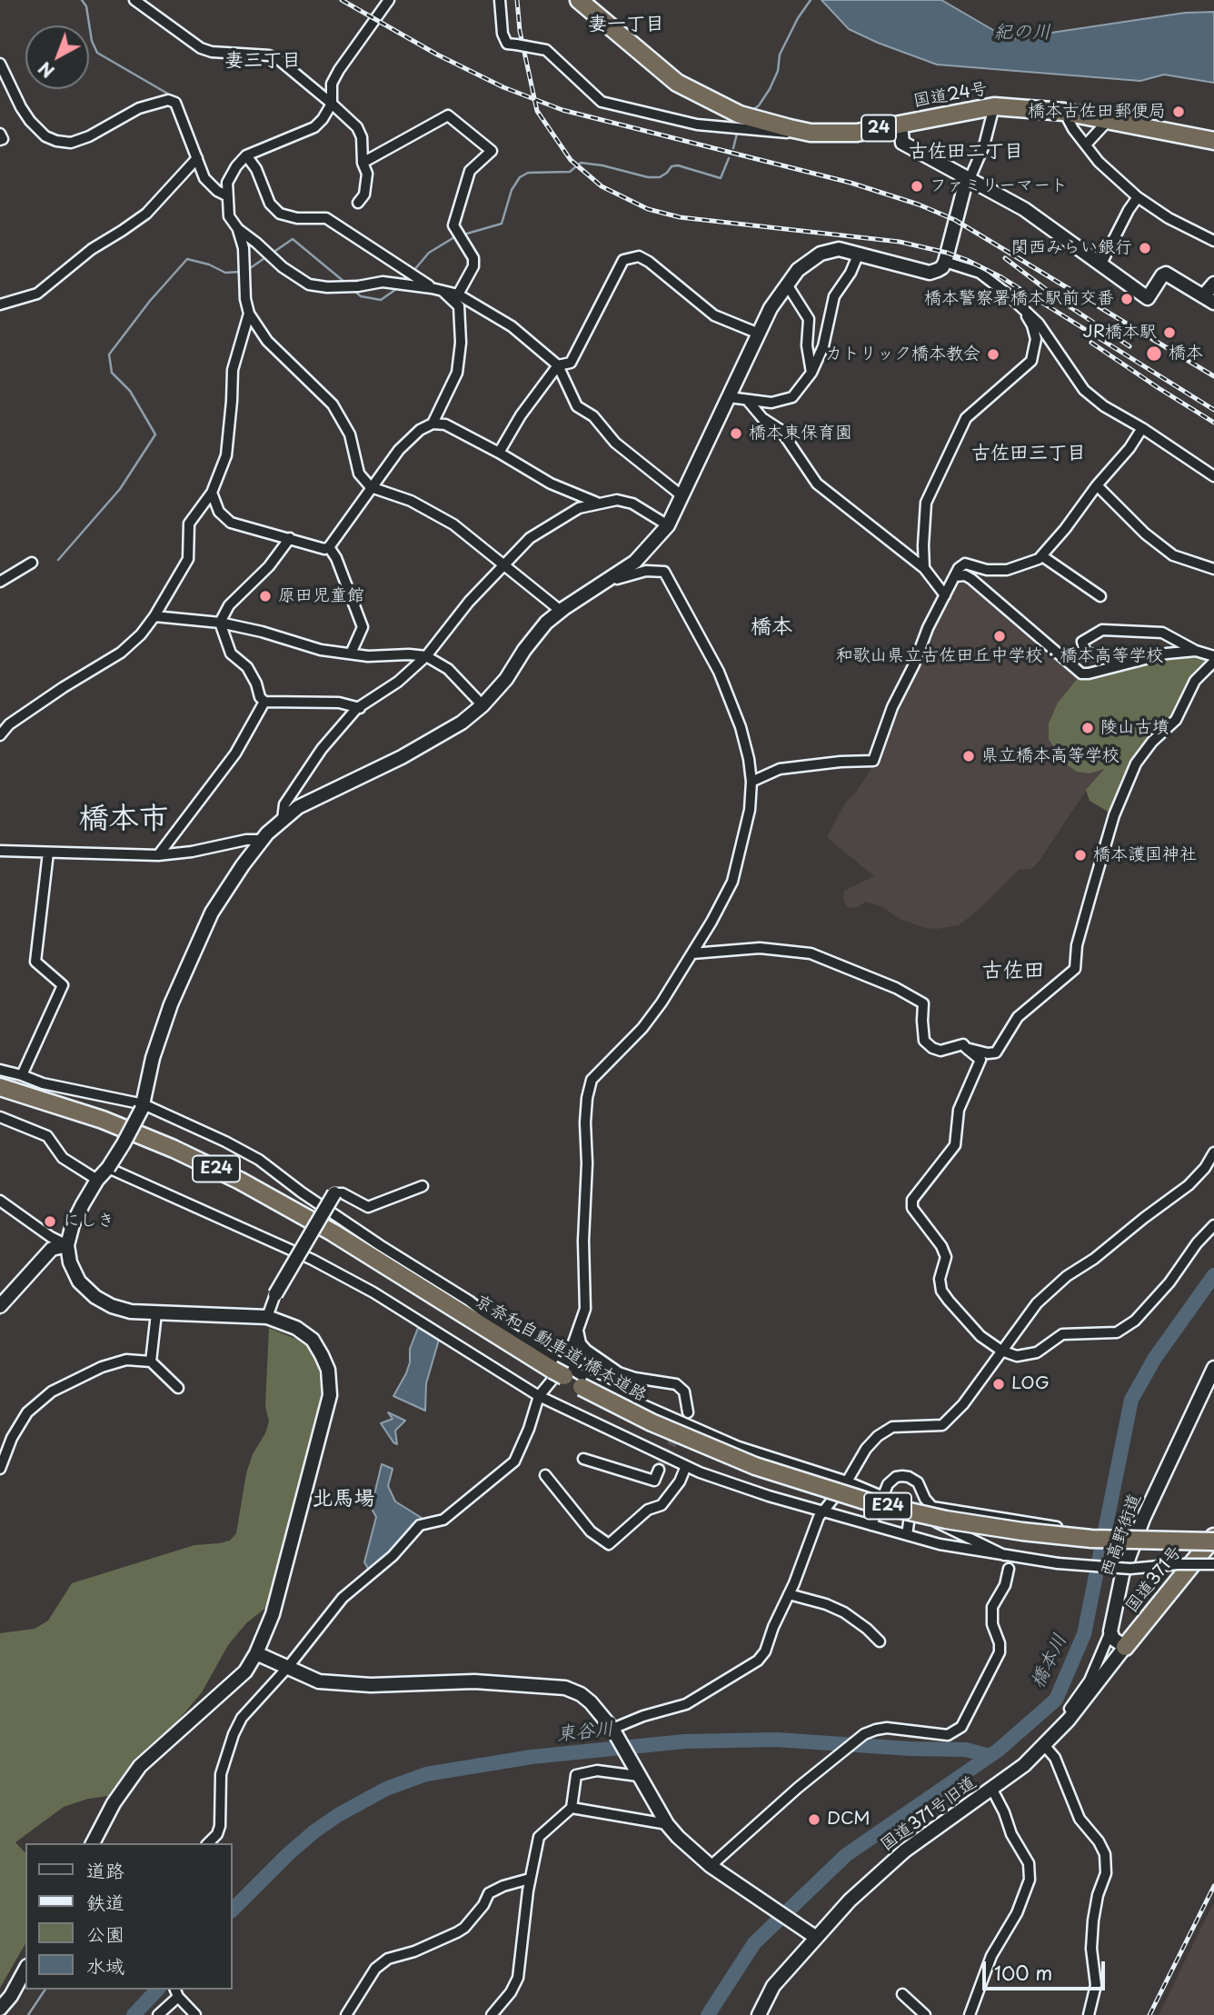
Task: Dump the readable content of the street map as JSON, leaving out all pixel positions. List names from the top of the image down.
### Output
{
  "streets": {
    "highway": [
      "国道24号",
      "24",
      "E24",
      "京奈和自動車道;橋本道路",
      "国道371号"
    ],
    "street": ["西高野街道", "国道371号旧道"]
  },
  "crossings": [
    ["京奈和自動車道;橋本道路", "国道371号"],
    ["西高野街道", "国道371号旧道"],
    ["国道371号", "国道371号旧道"]
  ],
  "districts": [
    "妻一丁目",
    "妻三丁目",
    "古佐田二丁目",
    "古佐田三丁目",
    "橋本",
    "橋本市",
    "古佐田",
    "北馬場"
  ],
  "water": ["紀の川", "橋本川", "東谷川"],
  "places": [
    "橋本古佐田郵便局",
    "ファミリーマート",
    "関西みらい銀行",
    "橋本警察署橋本駅前交番",
    "JR橋本駅",
    "橋本",
    "カトリック橋本教会",
    "橋本東保育園",
    "原田児童館",
    "和歌山県立古佐田丘中学校・橋本高等学校",
    "陵山古墳",
    "県立橋本高等学校",
    "橋本護国神社",
    "にしき",
    "LOG",
    "DCM"
  ],
  "legend": [
    "道路",
    "鉄道",
    "公園",
    "水域"
  ],
  "scale_bar": "100 m",
  "north": "bottom left"
}
